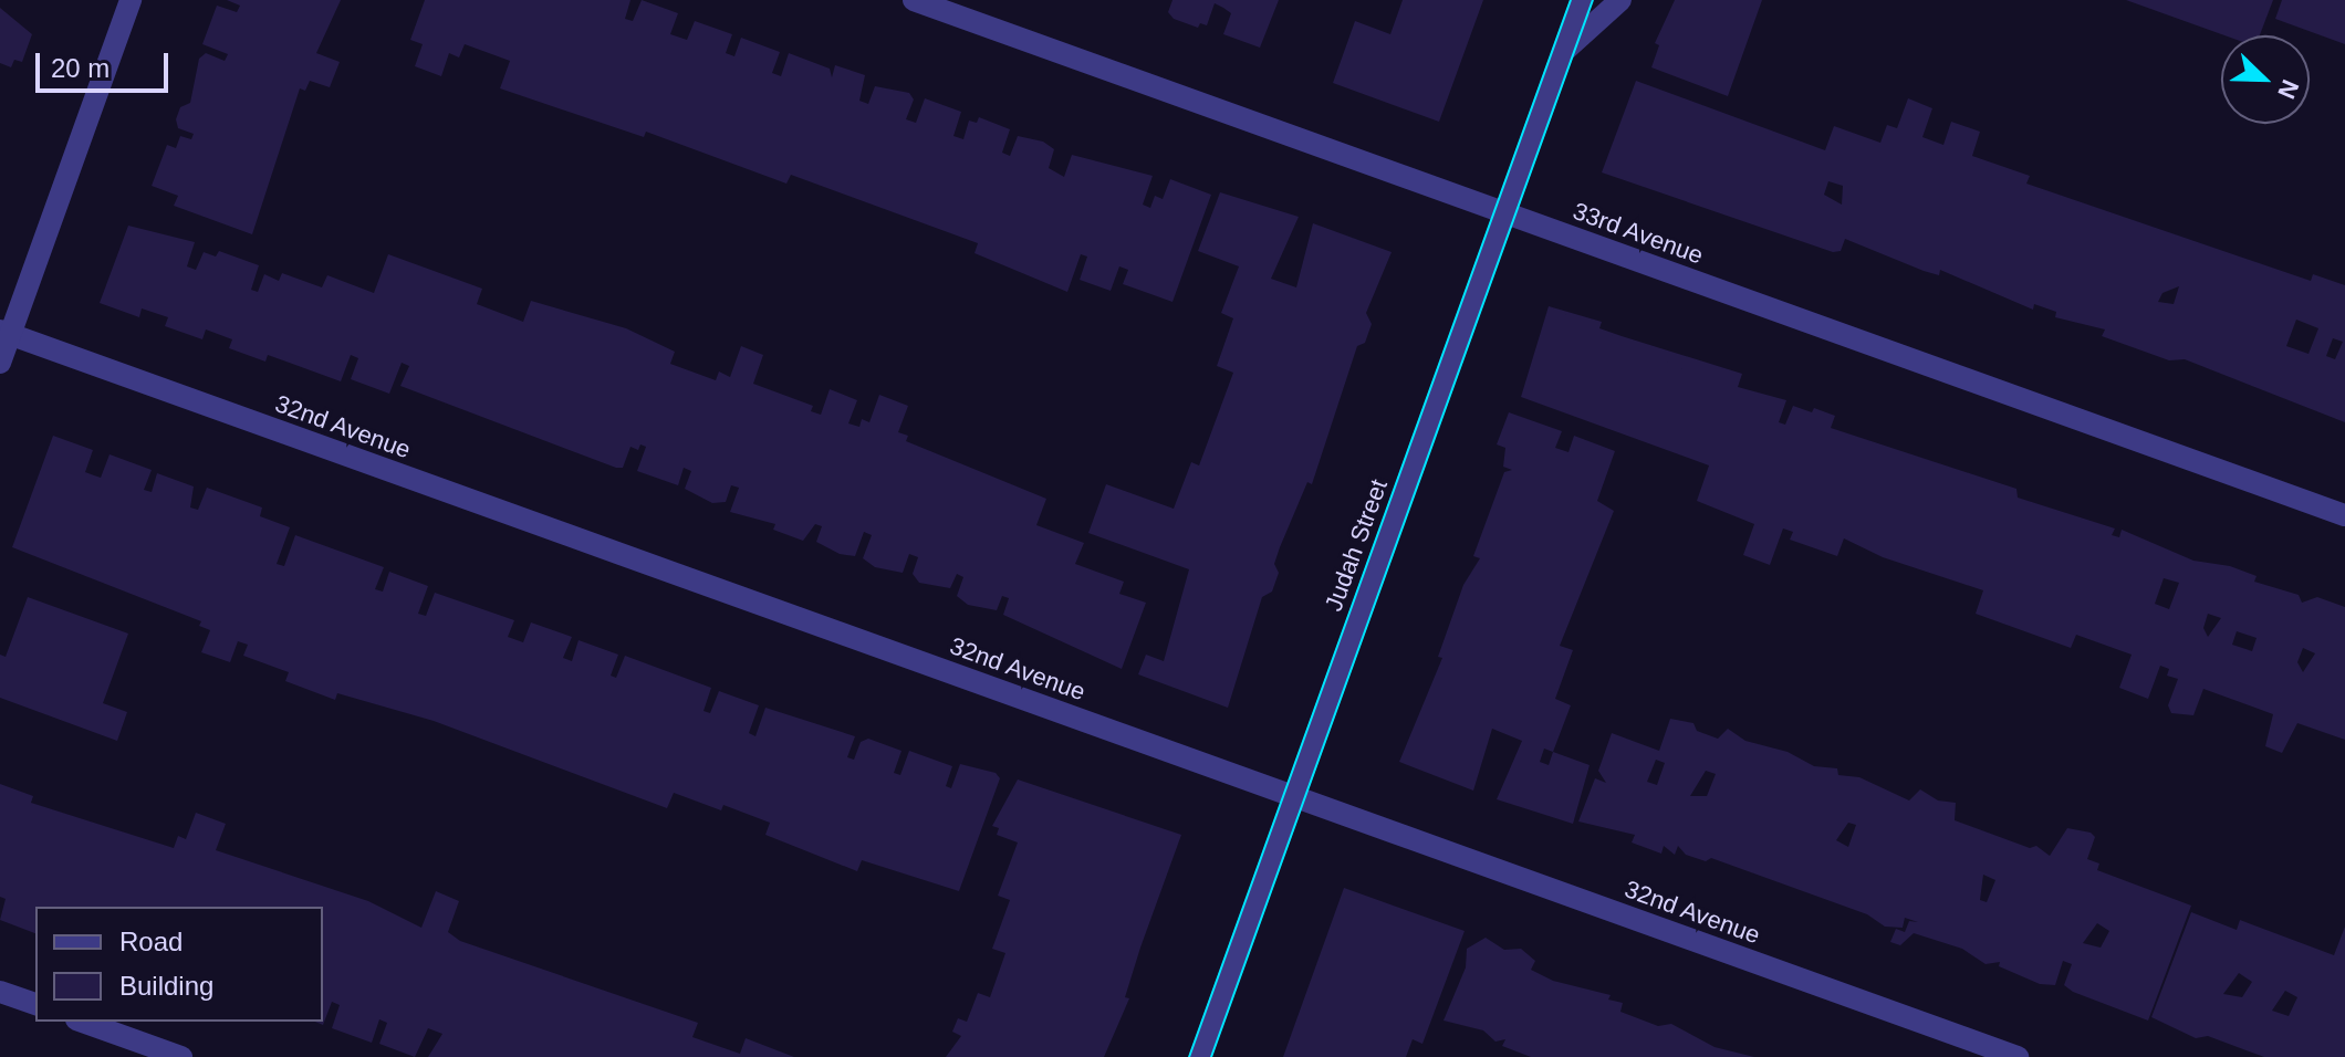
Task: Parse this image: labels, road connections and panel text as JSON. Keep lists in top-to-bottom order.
{
  "streets": {
    "street": ["33rd Avenue", "32nd Avenue", "Judah Street"]
  },
  "crossings": [
    ["33rd Avenue", "Judah Street"],
    ["32nd Avenue", "Judah Street"]
  ],
  "legend": ["Road", "Building"],
  "scale_bar": "20 m",
  "north": "bottom right"
}
